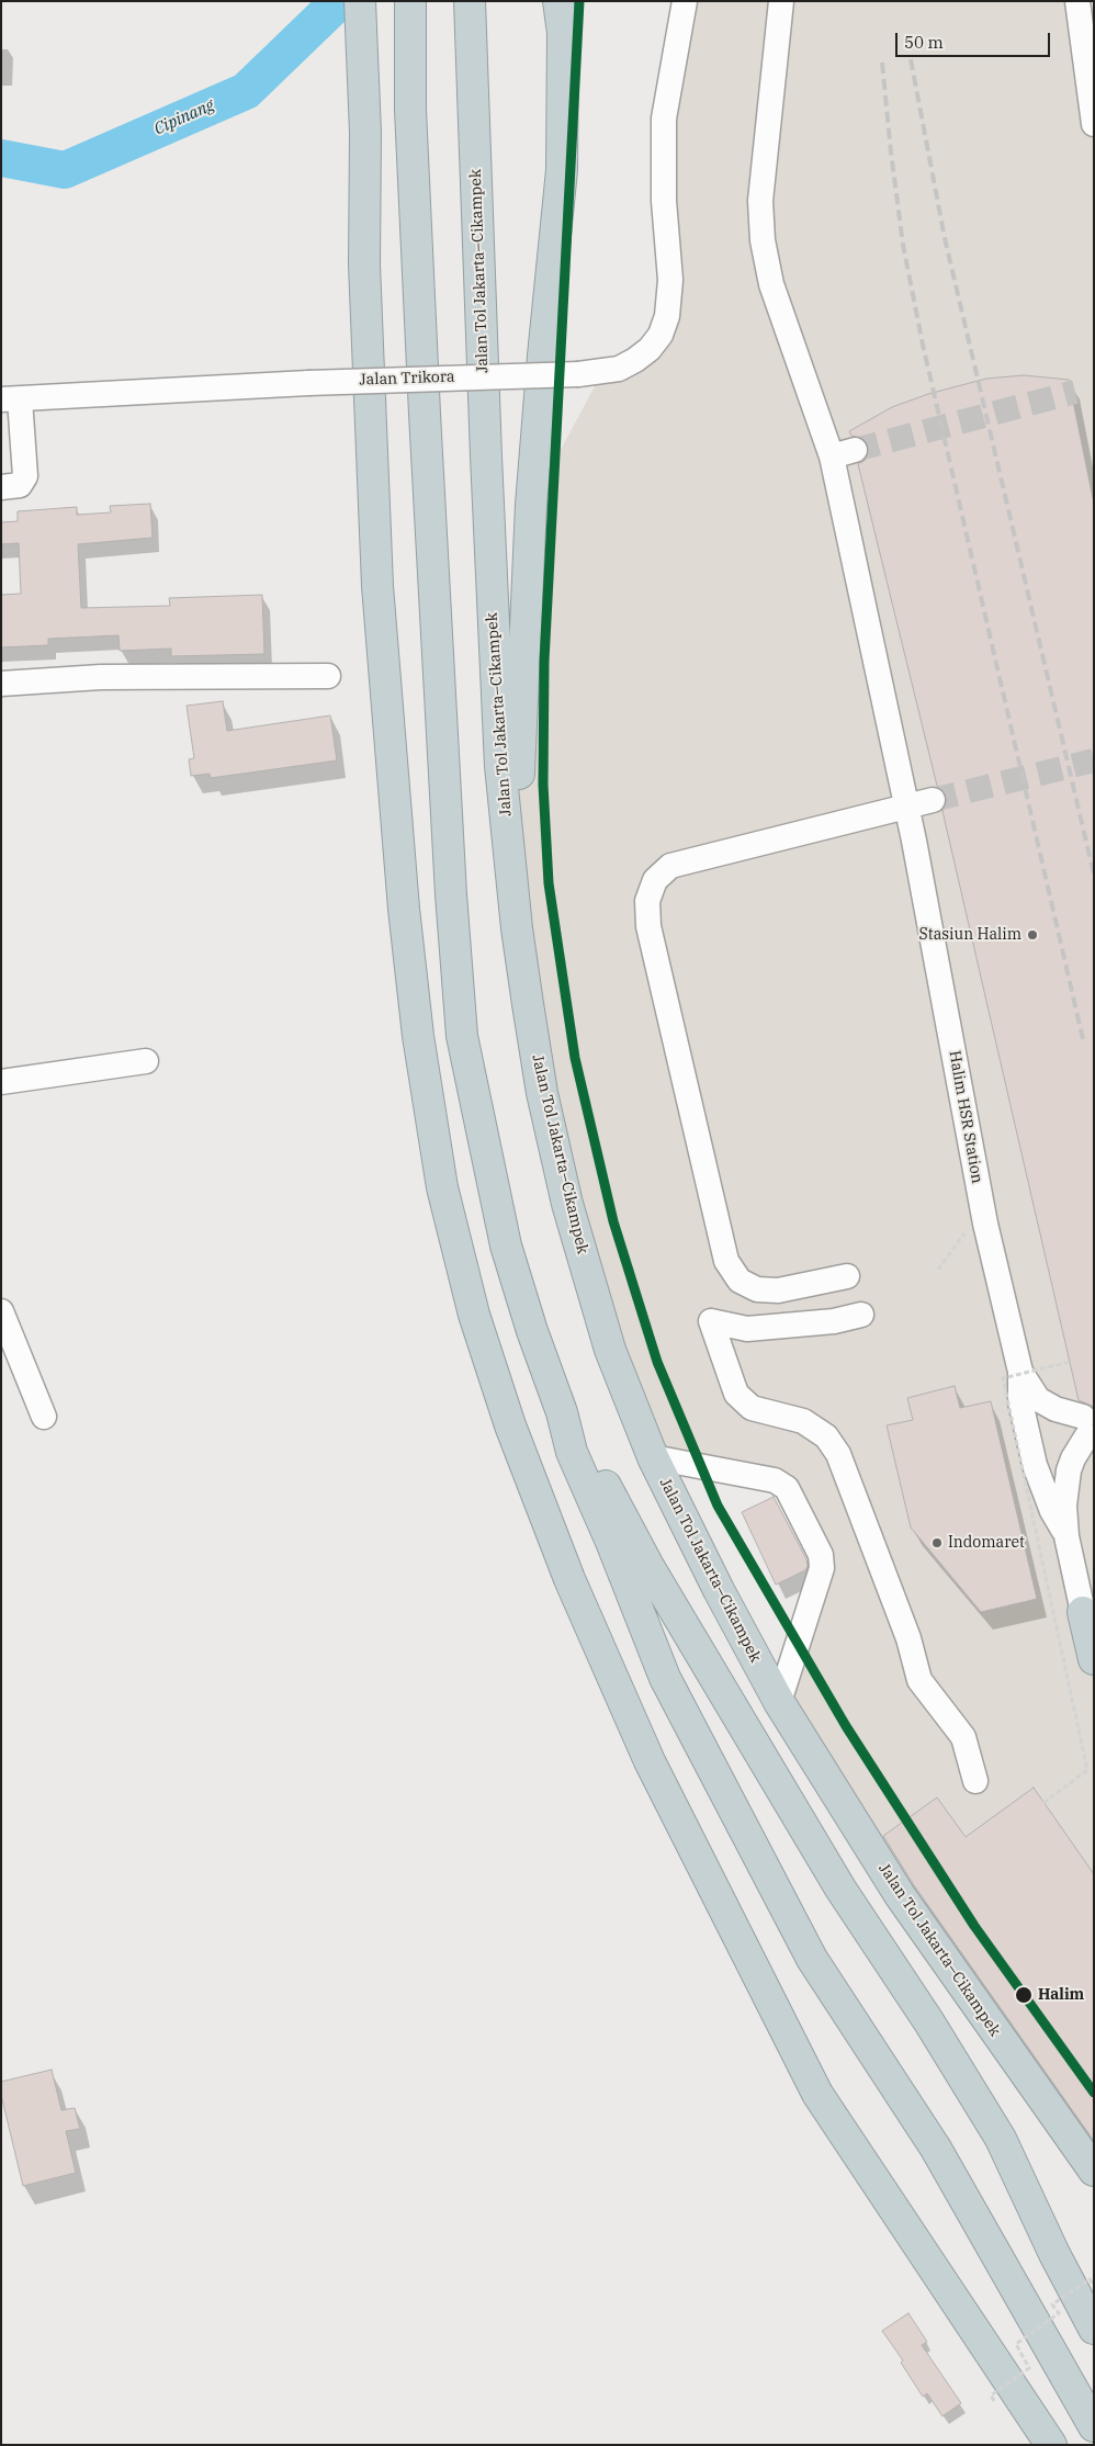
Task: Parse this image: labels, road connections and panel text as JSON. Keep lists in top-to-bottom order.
{
  "streets": {
    "highway": ["Jalan Tol Jakarta–Cikampek"],
    "street": ["Jalan Trikora", "Halim HSR Station"]
  },
  "water": ["Cipinang"],
  "places": ["Stasiun Halim", "Indomaret", "Halim"],
  "scale_bar": "50 m"
}
